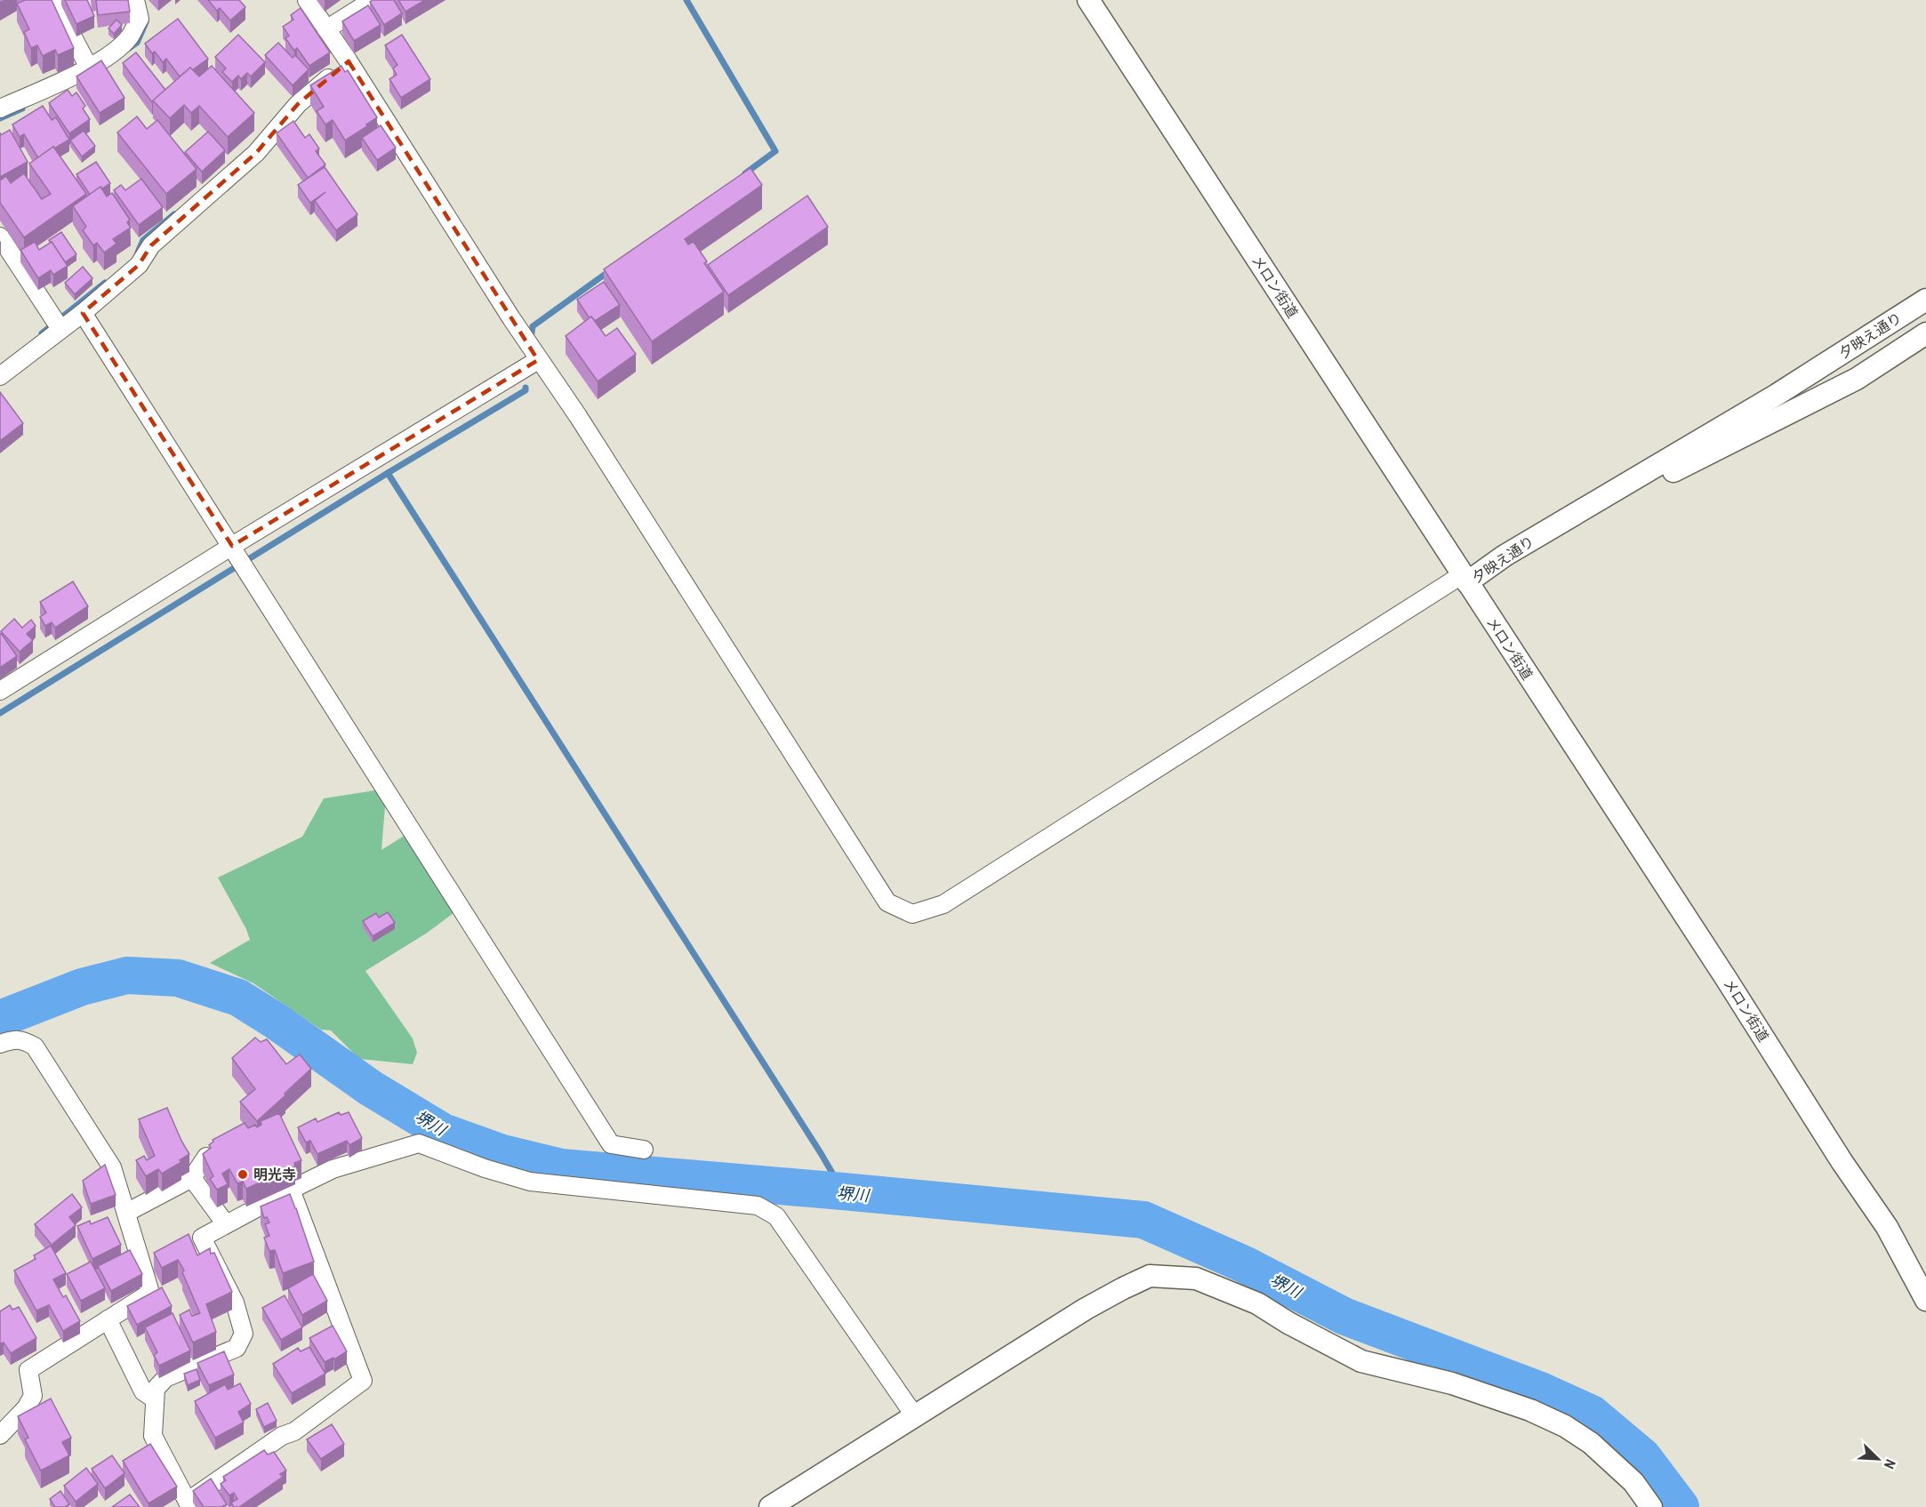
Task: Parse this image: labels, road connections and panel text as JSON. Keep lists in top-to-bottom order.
{
  "streets": {
    "street": ["メロン街道", "夕映え通り"]
  },
  "crossings": [
    ["メロン街道", "夕映え通り"]
  ],
  "water": ["堺川"],
  "places": ["明光寺"],
  "north": "bottom right"
}
